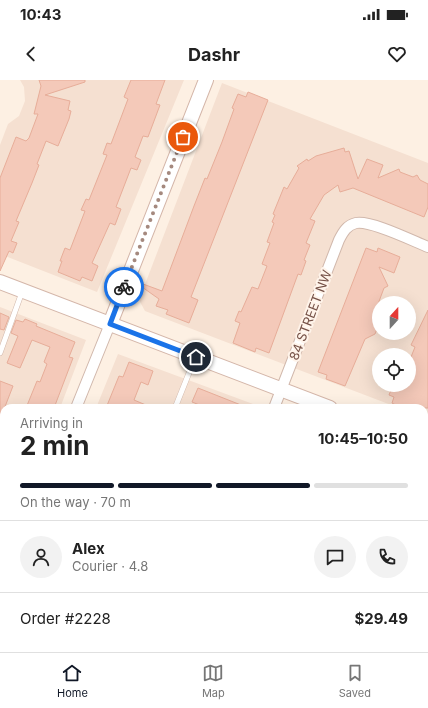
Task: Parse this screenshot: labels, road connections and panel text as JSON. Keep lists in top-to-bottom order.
{
  "streets": {
    "street": ["84 STREET NW"]
  },
  "north": "top",
  "page": {
    "status": "10:43",
    "header": "Dashr",
    "heading": ["2 min", "Arriving in", "10:45–10:50"],
    "panel": [
      "Alex",
      "Courier · 4.8",
      "Order #2228",
      "$29.49"
    ],
    "bar": "On the way · 70 m",
    "tabs": ["Home", "Map", "Saved"]
  }
}
